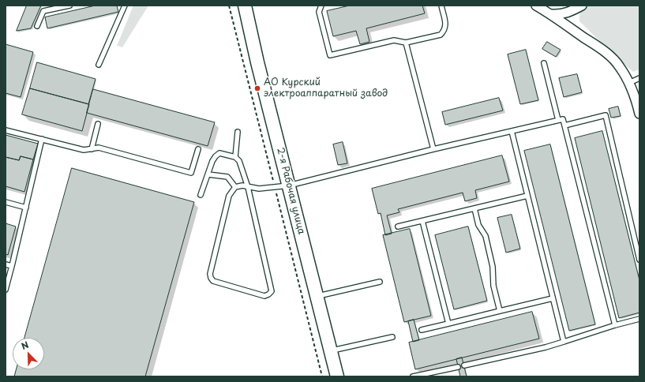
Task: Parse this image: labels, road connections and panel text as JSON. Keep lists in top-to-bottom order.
{
  "streets": {
    "main road": ["2-я Рабочая улица"]
  },
  "places": ["АО Курский электроаппаратный завод"],
  "north": "top left"
}
